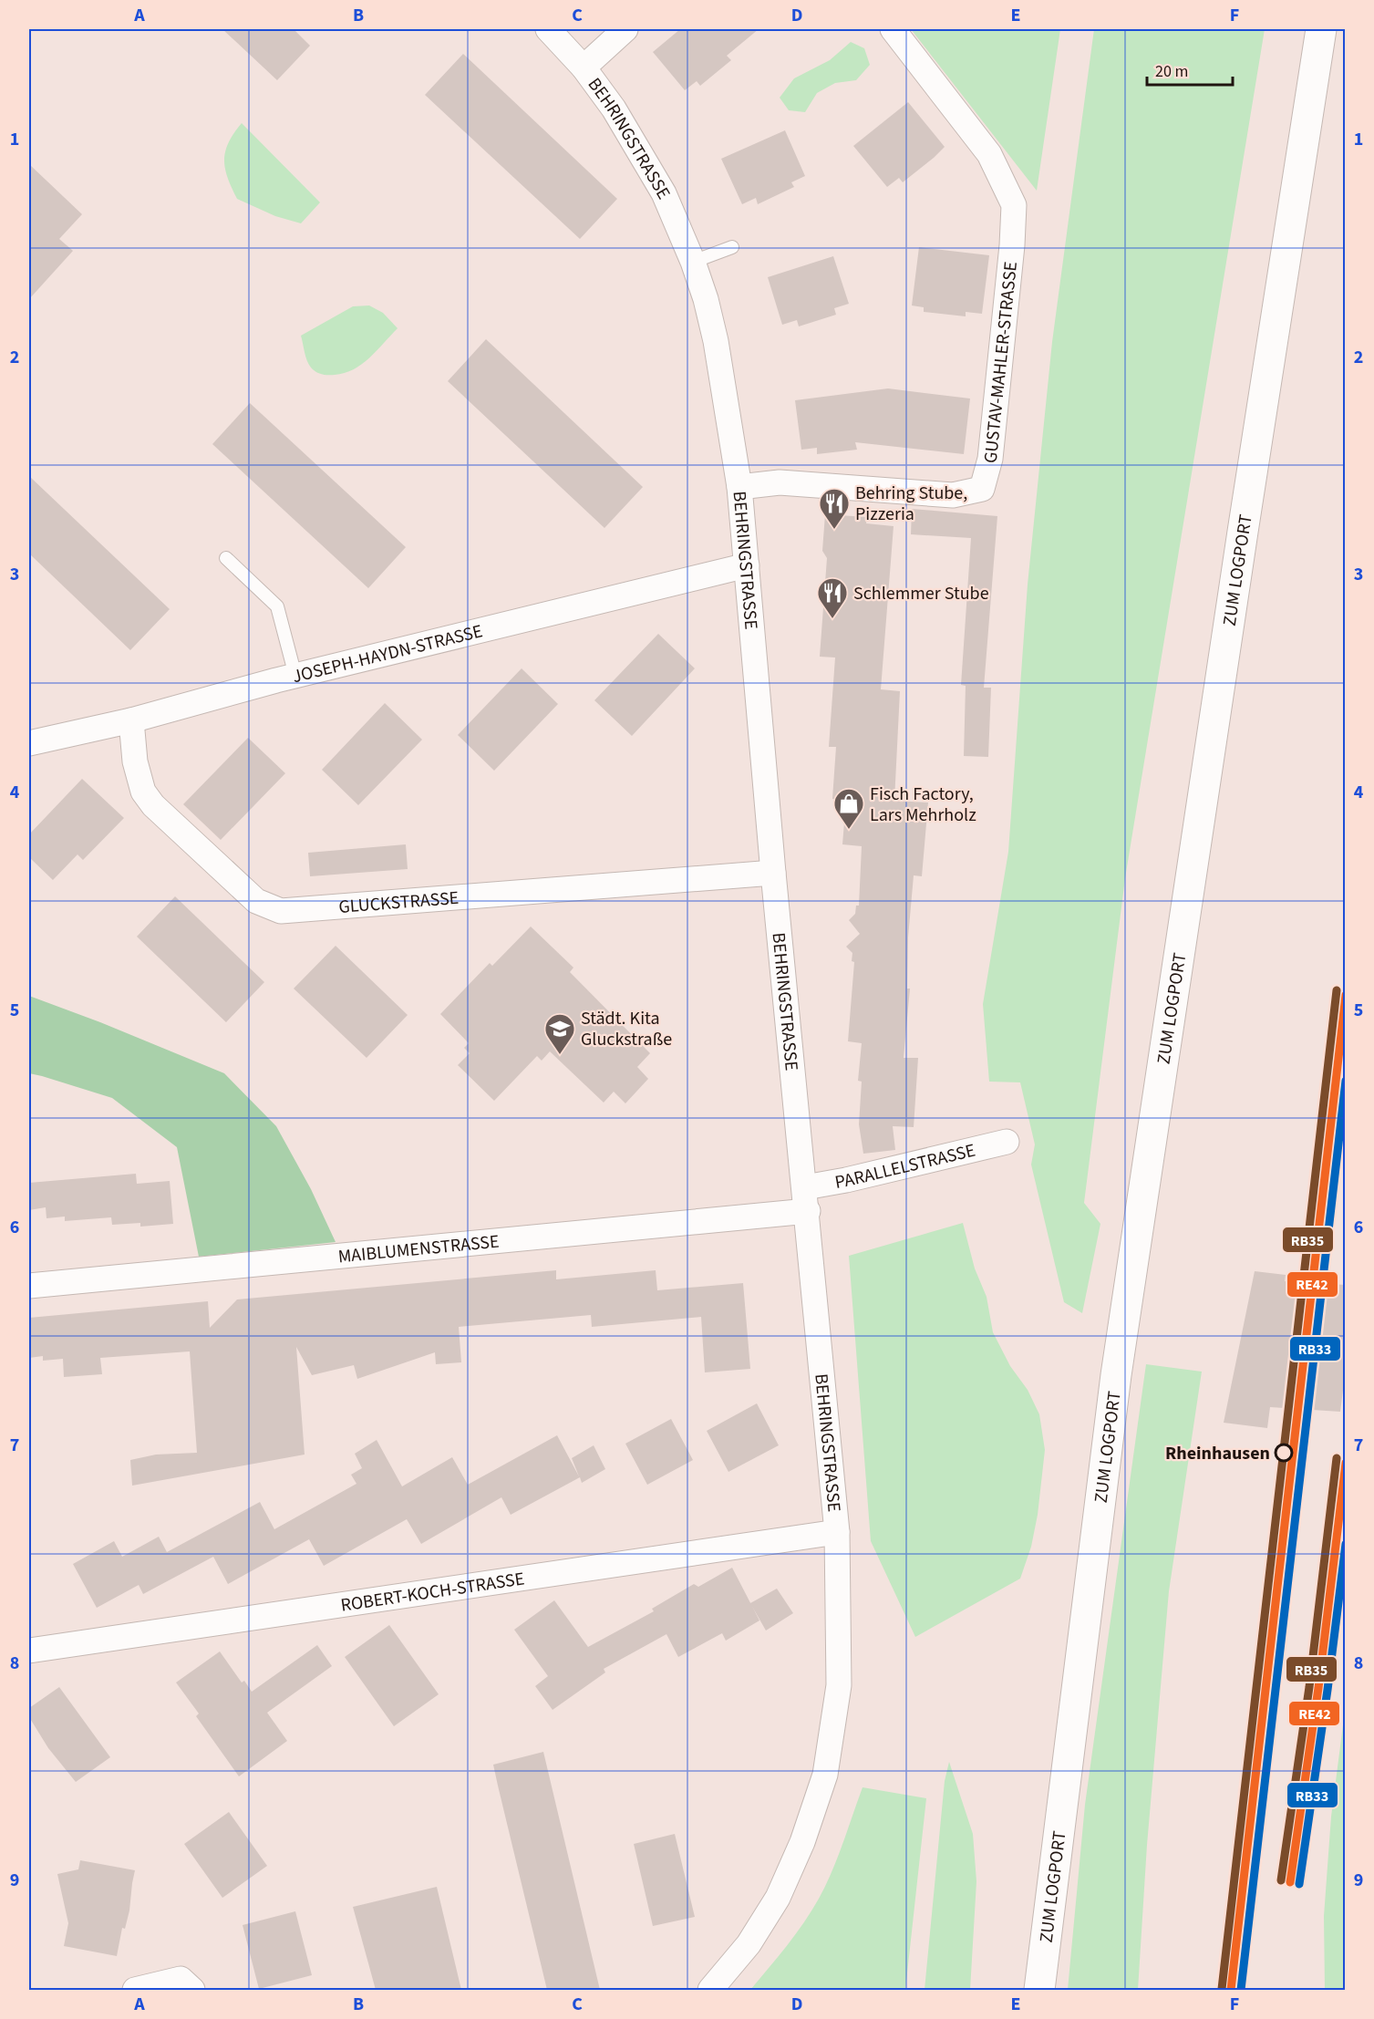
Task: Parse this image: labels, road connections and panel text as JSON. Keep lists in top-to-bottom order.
{
  "streets": {
    "main road": ["ZUM LOGPORT"],
    "street": [
      "BEHRINGSTRASSE",
      "GUSTAV-MAHLER-STRASSE",
      "JOSEPH-HAYDN-STRASSE",
      "GLUCKSTRASSE",
      "PARALLELSTRASSE",
      "MAIBLUMENSTRASSE",
      "ROBERT-KOCH-STRASSE"
    ]
  },
  "crossings": [
    ["BEHRINGSTRASSE", "GUSTAV-MAHLER-STRASSE"],
    ["BEHRINGSTRASSE", "JOSEPH-HAYDN-STRASSE"],
    ["BEHRINGSTRASSE", "GLUCKSTRASSE"],
    ["BEHRINGSTRASSE", "PARALLELSTRASSE"],
    ["BEHRINGSTRASSE", "MAIBLUMENSTRASSE"],
    ["BEHRINGSTRASSE", "ROBERT-KOCH-STRASSE"],
    ["JOSEPH-HAYDN-STRASSE", "GLUCKSTRASSE"],
    ["PARALLELSTRASSE", "MAIBLUMENSTRASSE"]
  ],
  "places": {
    "restaurant": ["Behring Stube, Pizzeria", "Schlemmer Stube"],
    "shop": ["Fisch Factory, Lars Mehrholz"],
    "school or university": ["Städt. Kita Gluckstraße"],
    "other": ["Rheinhausen"]
  },
  "lines": ["transit line RB35", "transit line RE42", "transit line RB33"],
  "scale_bar": "20 m",
  "grid": {
    "columns": [
      "A",
      "B",
      "C",
      "D",
      "E",
      "F"
    ],
    "rows": [
      "1",
      "2",
      "3",
      "4",
      "5",
      "6",
      "7",
      "8",
      "9"
    ]
  }
}
